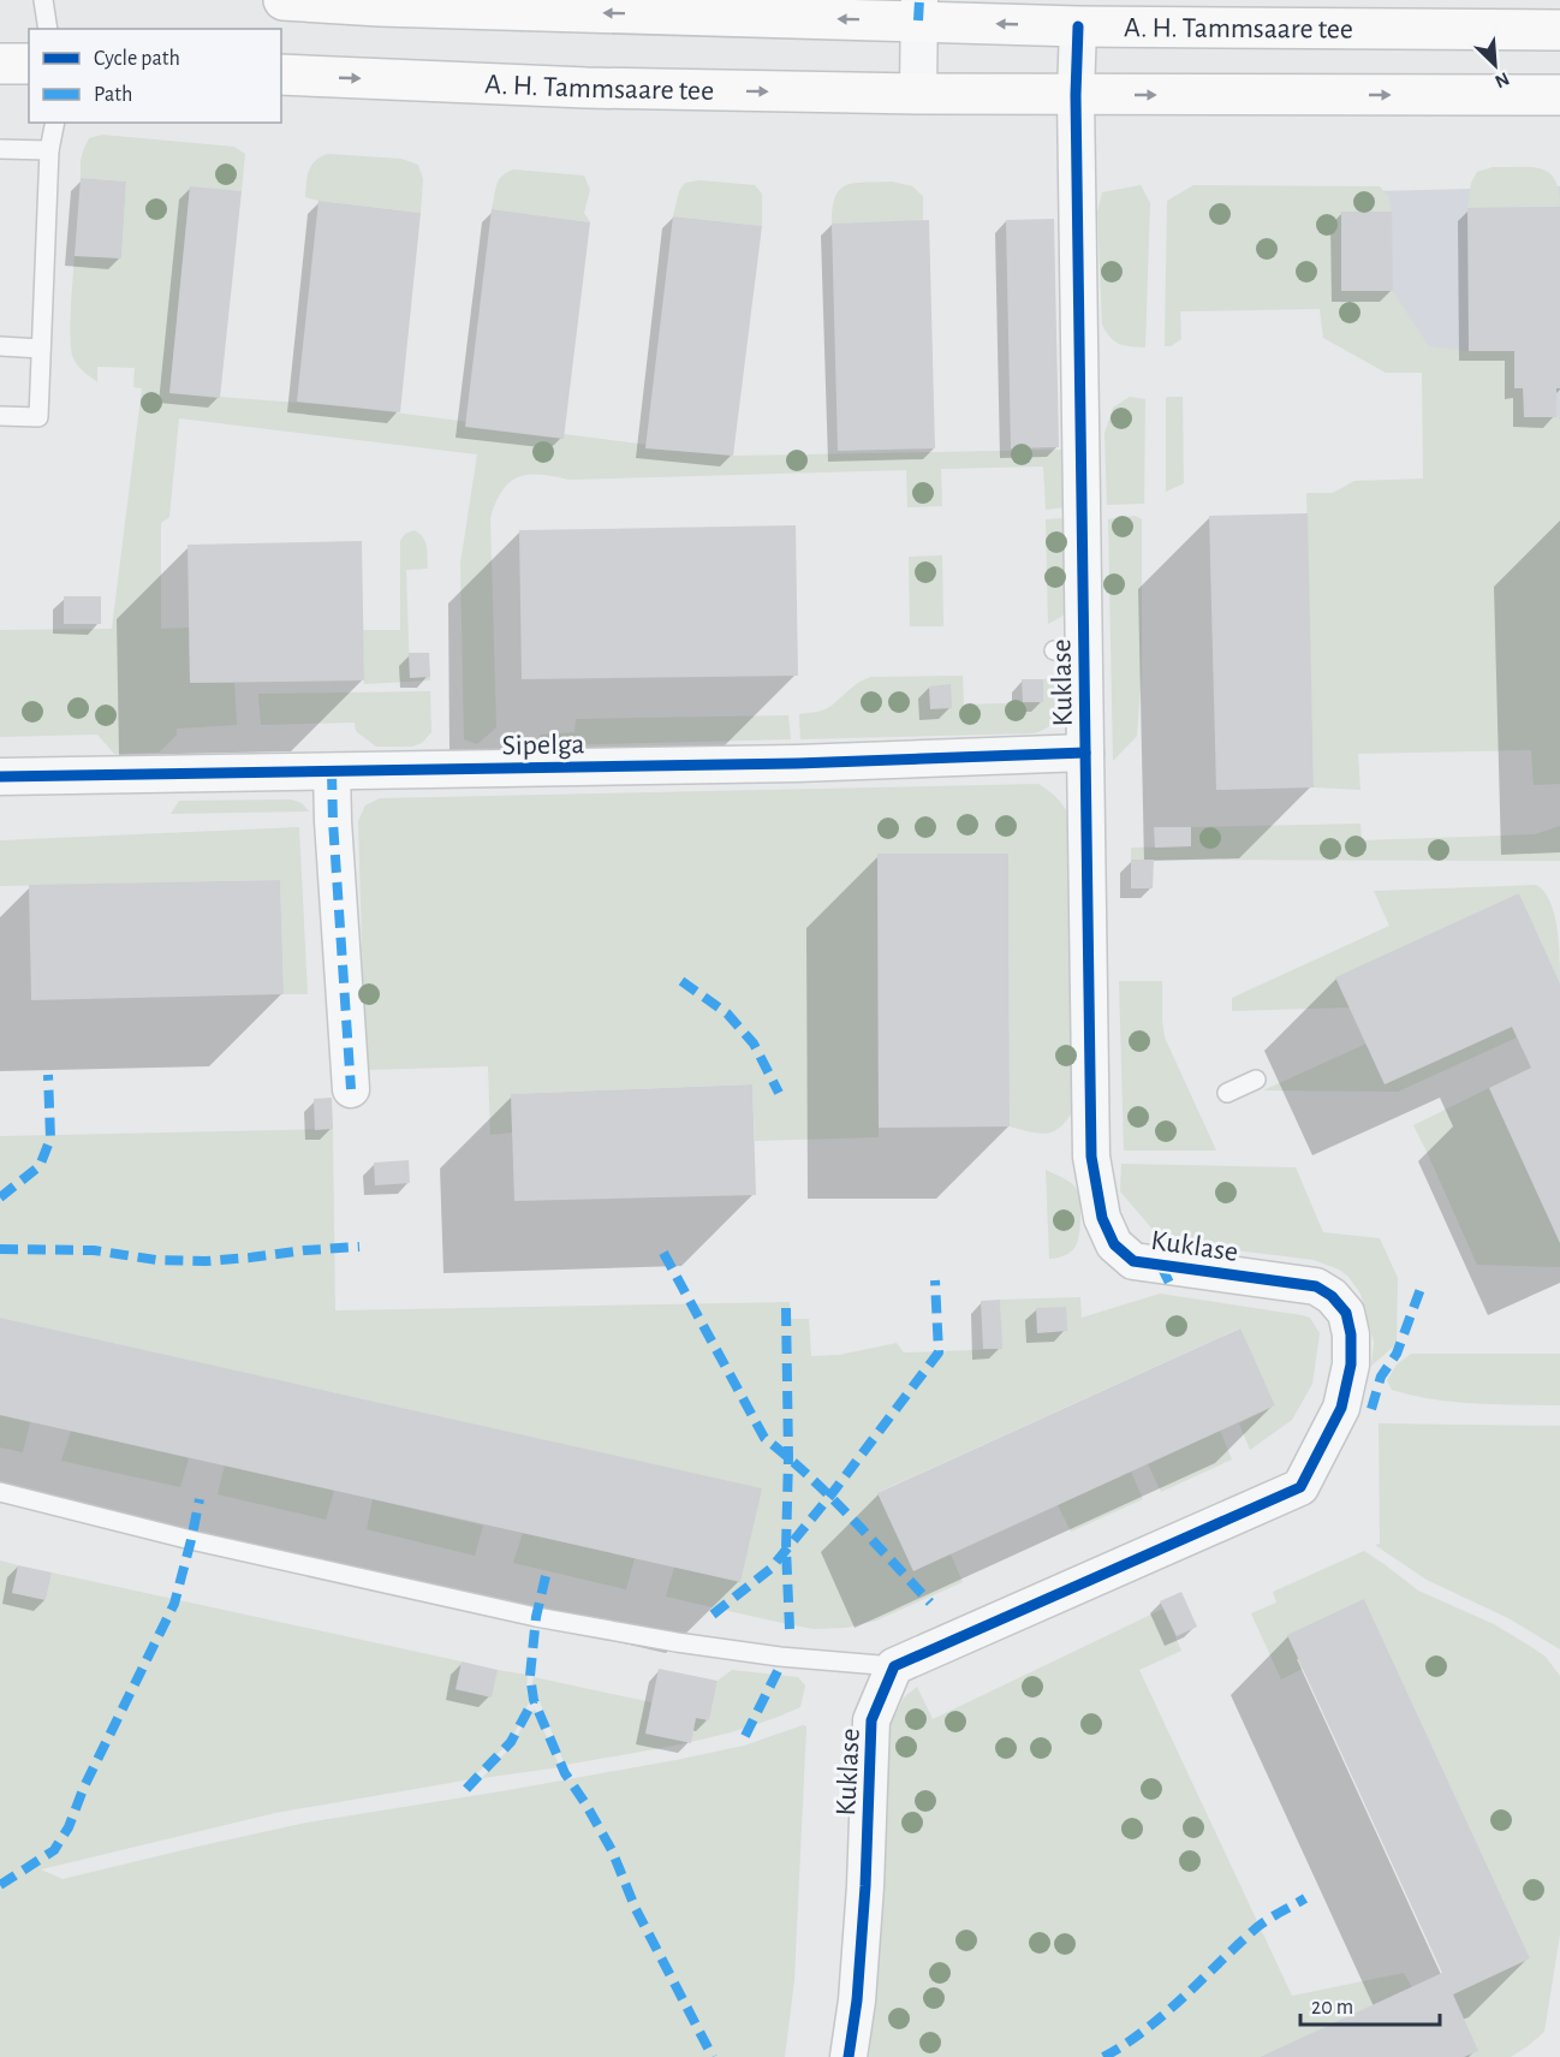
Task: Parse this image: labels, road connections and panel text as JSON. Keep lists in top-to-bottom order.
{
  "streets": {
    "main road": ["A. H. Tammsaare tee"],
    "street": ["Kuklase", "Sipelga"]
  },
  "crossings": [
    ["A. H. Tammsaare tee", "Kuklase"],
    ["Kuklase", "Sipelga"]
  ],
  "legend": ["Cycle path", "Path"],
  "scale_bar": "20 m",
  "north": "bottom right"
}
